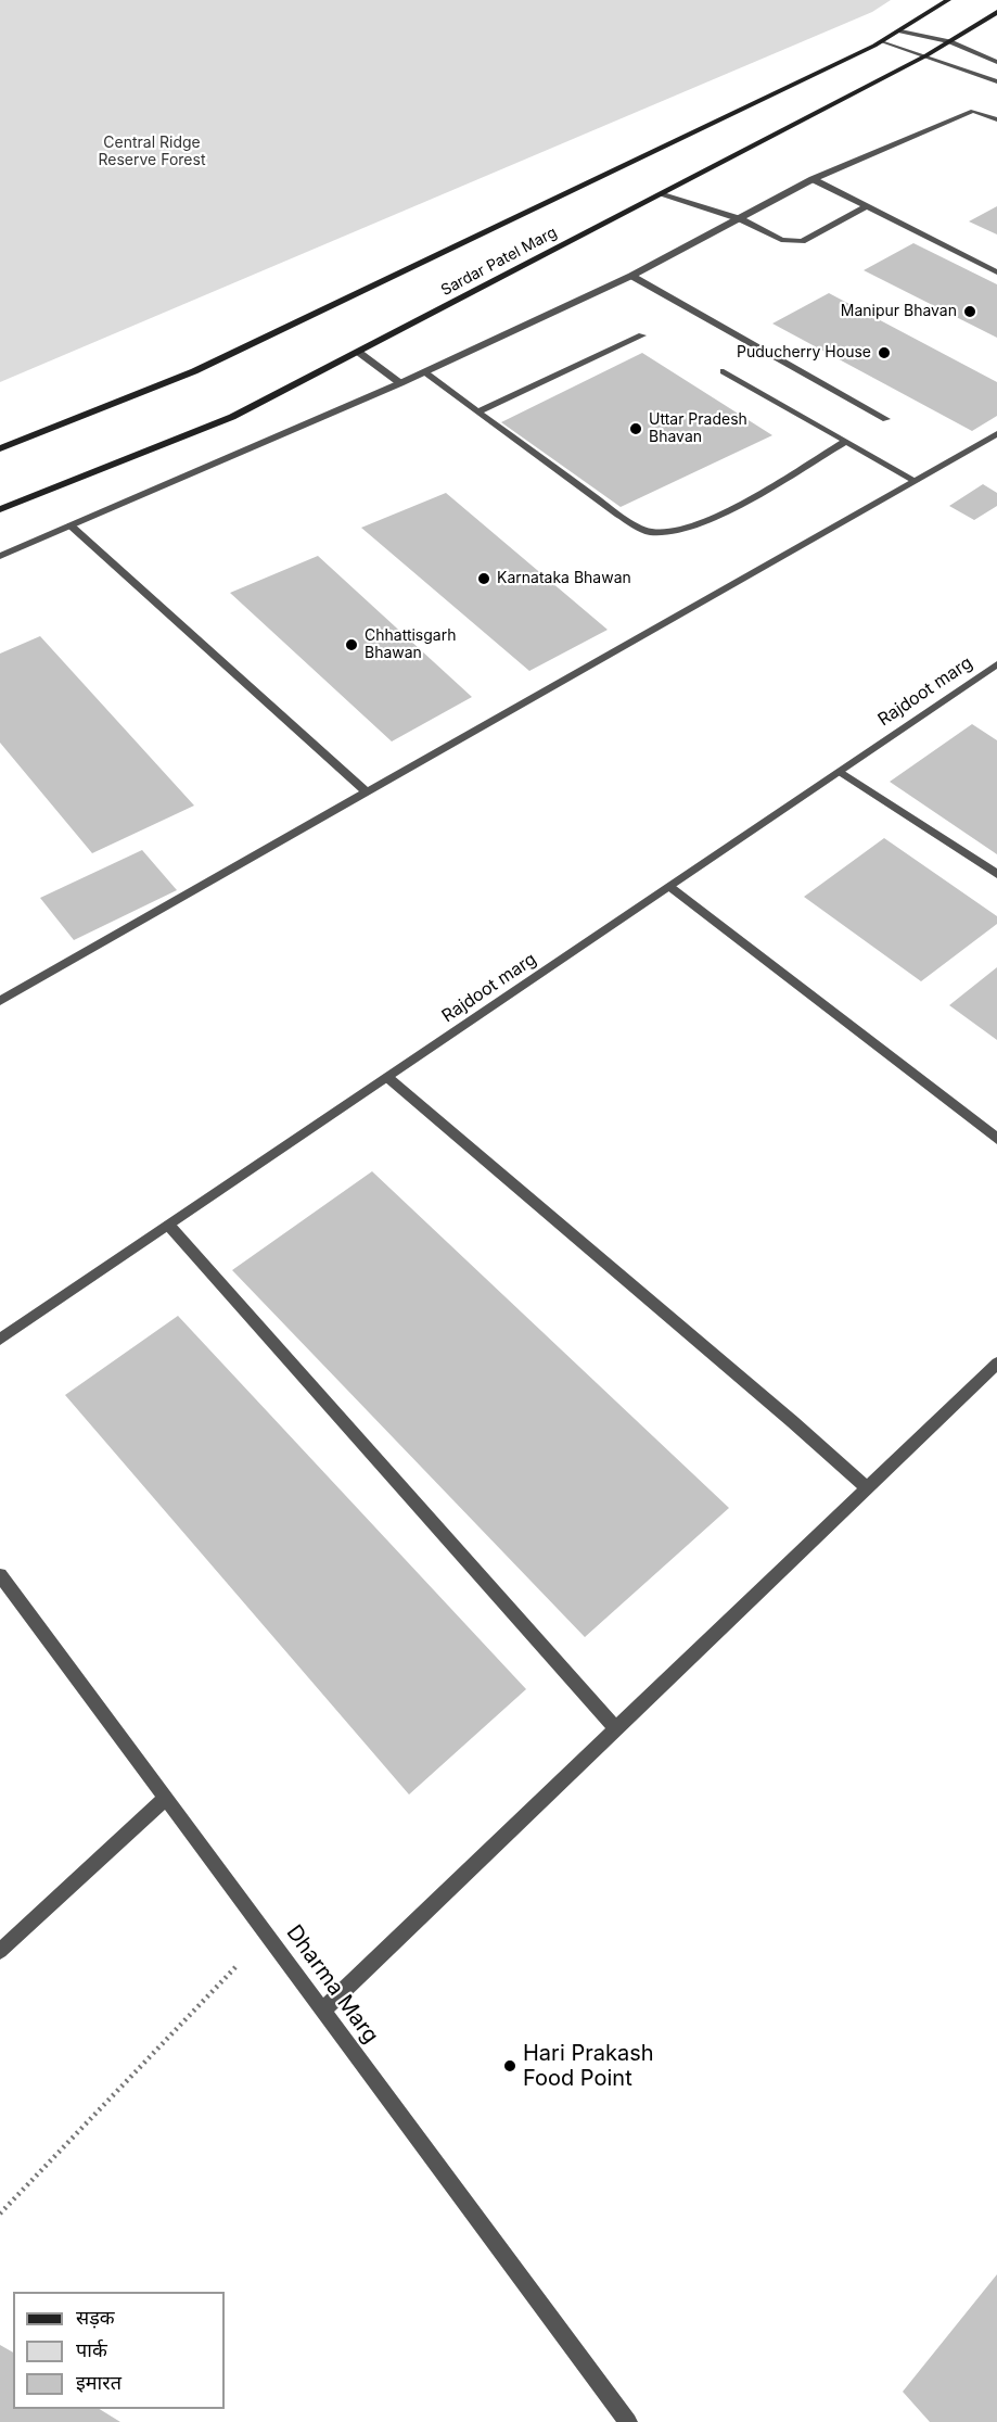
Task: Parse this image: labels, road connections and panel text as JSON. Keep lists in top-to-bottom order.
{
  "streets": {
    "main road": ["Sardar Patel Marg"],
    "street": ["Rajdoot marg", "Dharma Marg"]
  },
  "parks": ["Central Ridge Reserve Forest"],
  "places": [
    "Manipur Bhavan",
    "Puducherry House",
    "Uttar Pradesh Bhavan",
    "Karnataka Bhawan",
    "Chhattisgarh Bhawan",
    "Hari Prakash Food Point"
  ],
  "legend": ["सड़क", "पार्क", "इमारत"]
}
